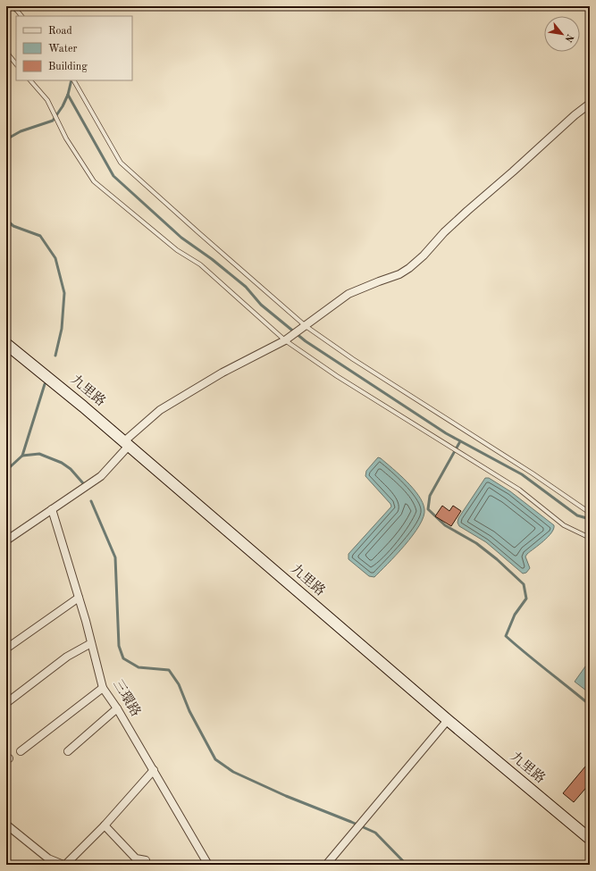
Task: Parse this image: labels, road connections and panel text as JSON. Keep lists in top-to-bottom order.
{
  "streets": {
    "street": ["九里路", "三環路"]
  },
  "legend": ["Road", "Water", "Building"],
  "north": "bottom right"
}
